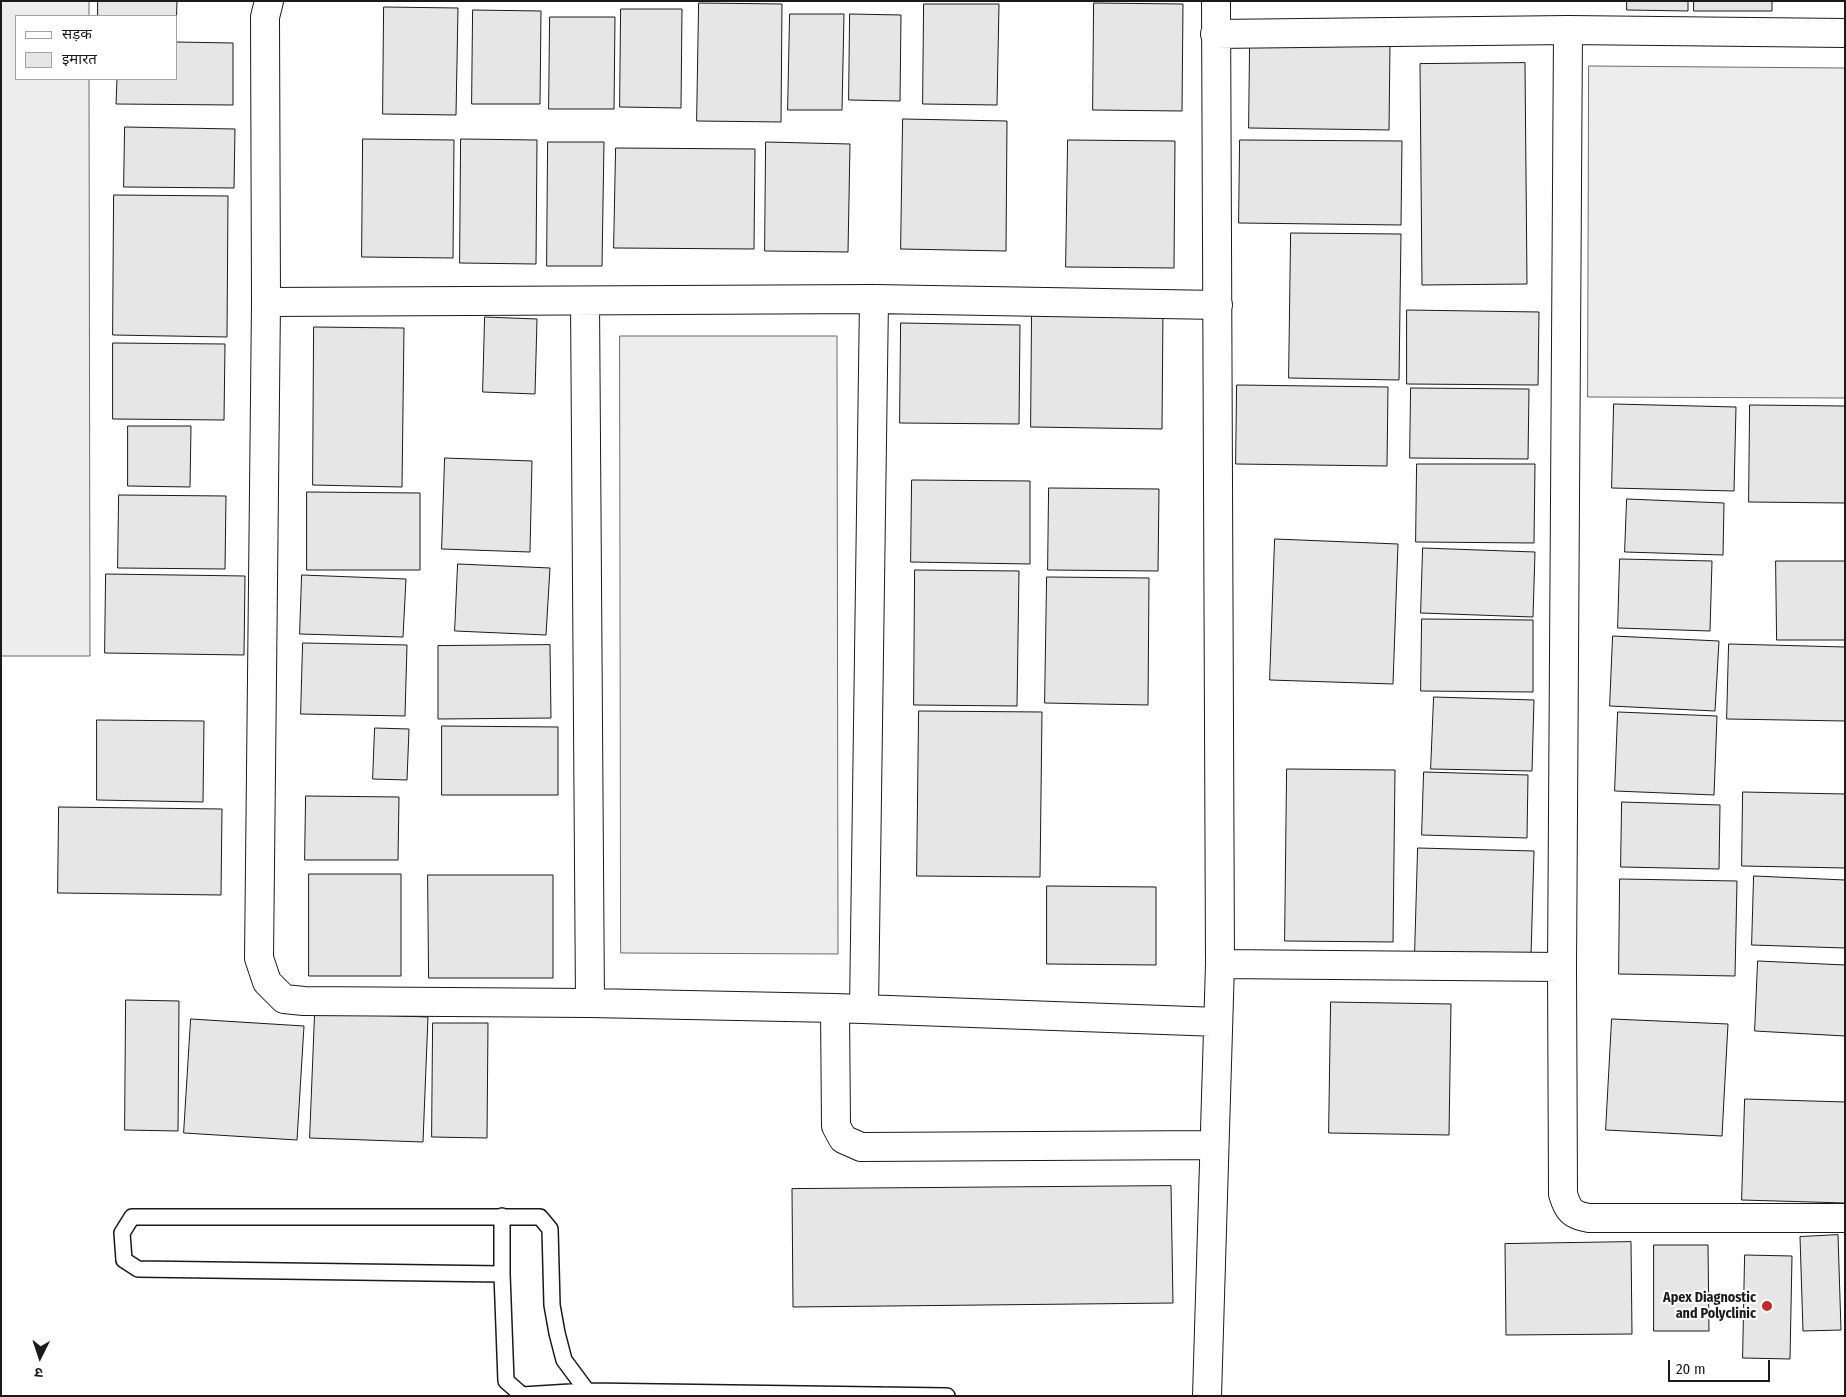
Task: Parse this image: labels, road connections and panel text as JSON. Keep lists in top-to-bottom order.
{
  "places": ["Apex Diagnostic and Polyclinic"],
  "legend": ["सड़क", "इमारत"],
  "scale_bar": "20 m",
  "north": "bottom"
}
